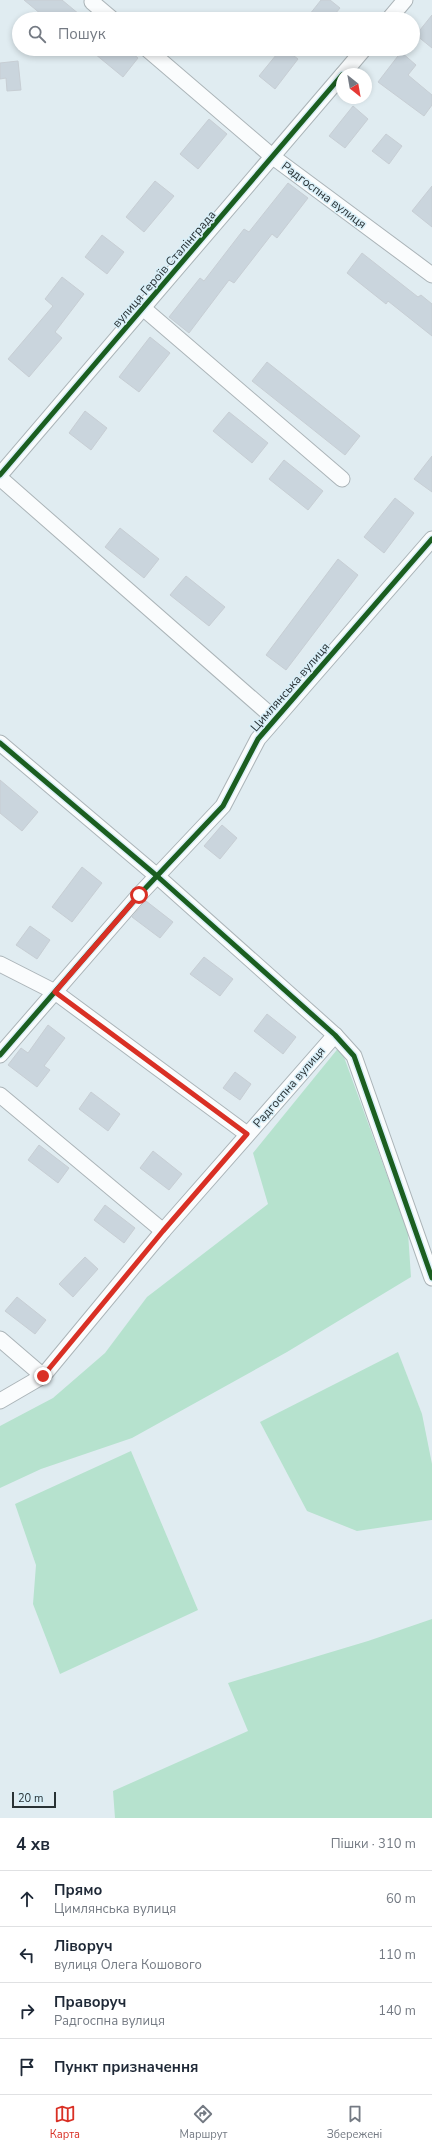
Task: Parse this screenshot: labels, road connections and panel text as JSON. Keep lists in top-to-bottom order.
{
  "streets": {
    "street": ["Радгоспна вулиця", "вулиця Героїв Сталінграда", "Цимлянська вулиця"]
  },
  "crossings": [
    ["Радгоспна вулиця", "вулиця Героїв Сталінграда"]
  ],
  "scale_bar": "20 m",
  "north": "bottom right",
  "page": {
    "search": "Пошук",
    "scale": "20 m",
    "heading": ["4 хв", "Пішки · 310 m"],
    "list": [
      ["Прямо", "Цимлянська вулиця", "60 m"],
      ["Ліворуч", "вулиця Олега Кошового", "110 m"],
      ["Праворуч", "Радгоспна вулиця", "140 m"],
      "Пункт призначення"
    ],
    "nav": ["Карта", "Маршрут", "Збережені"]
  }
}
